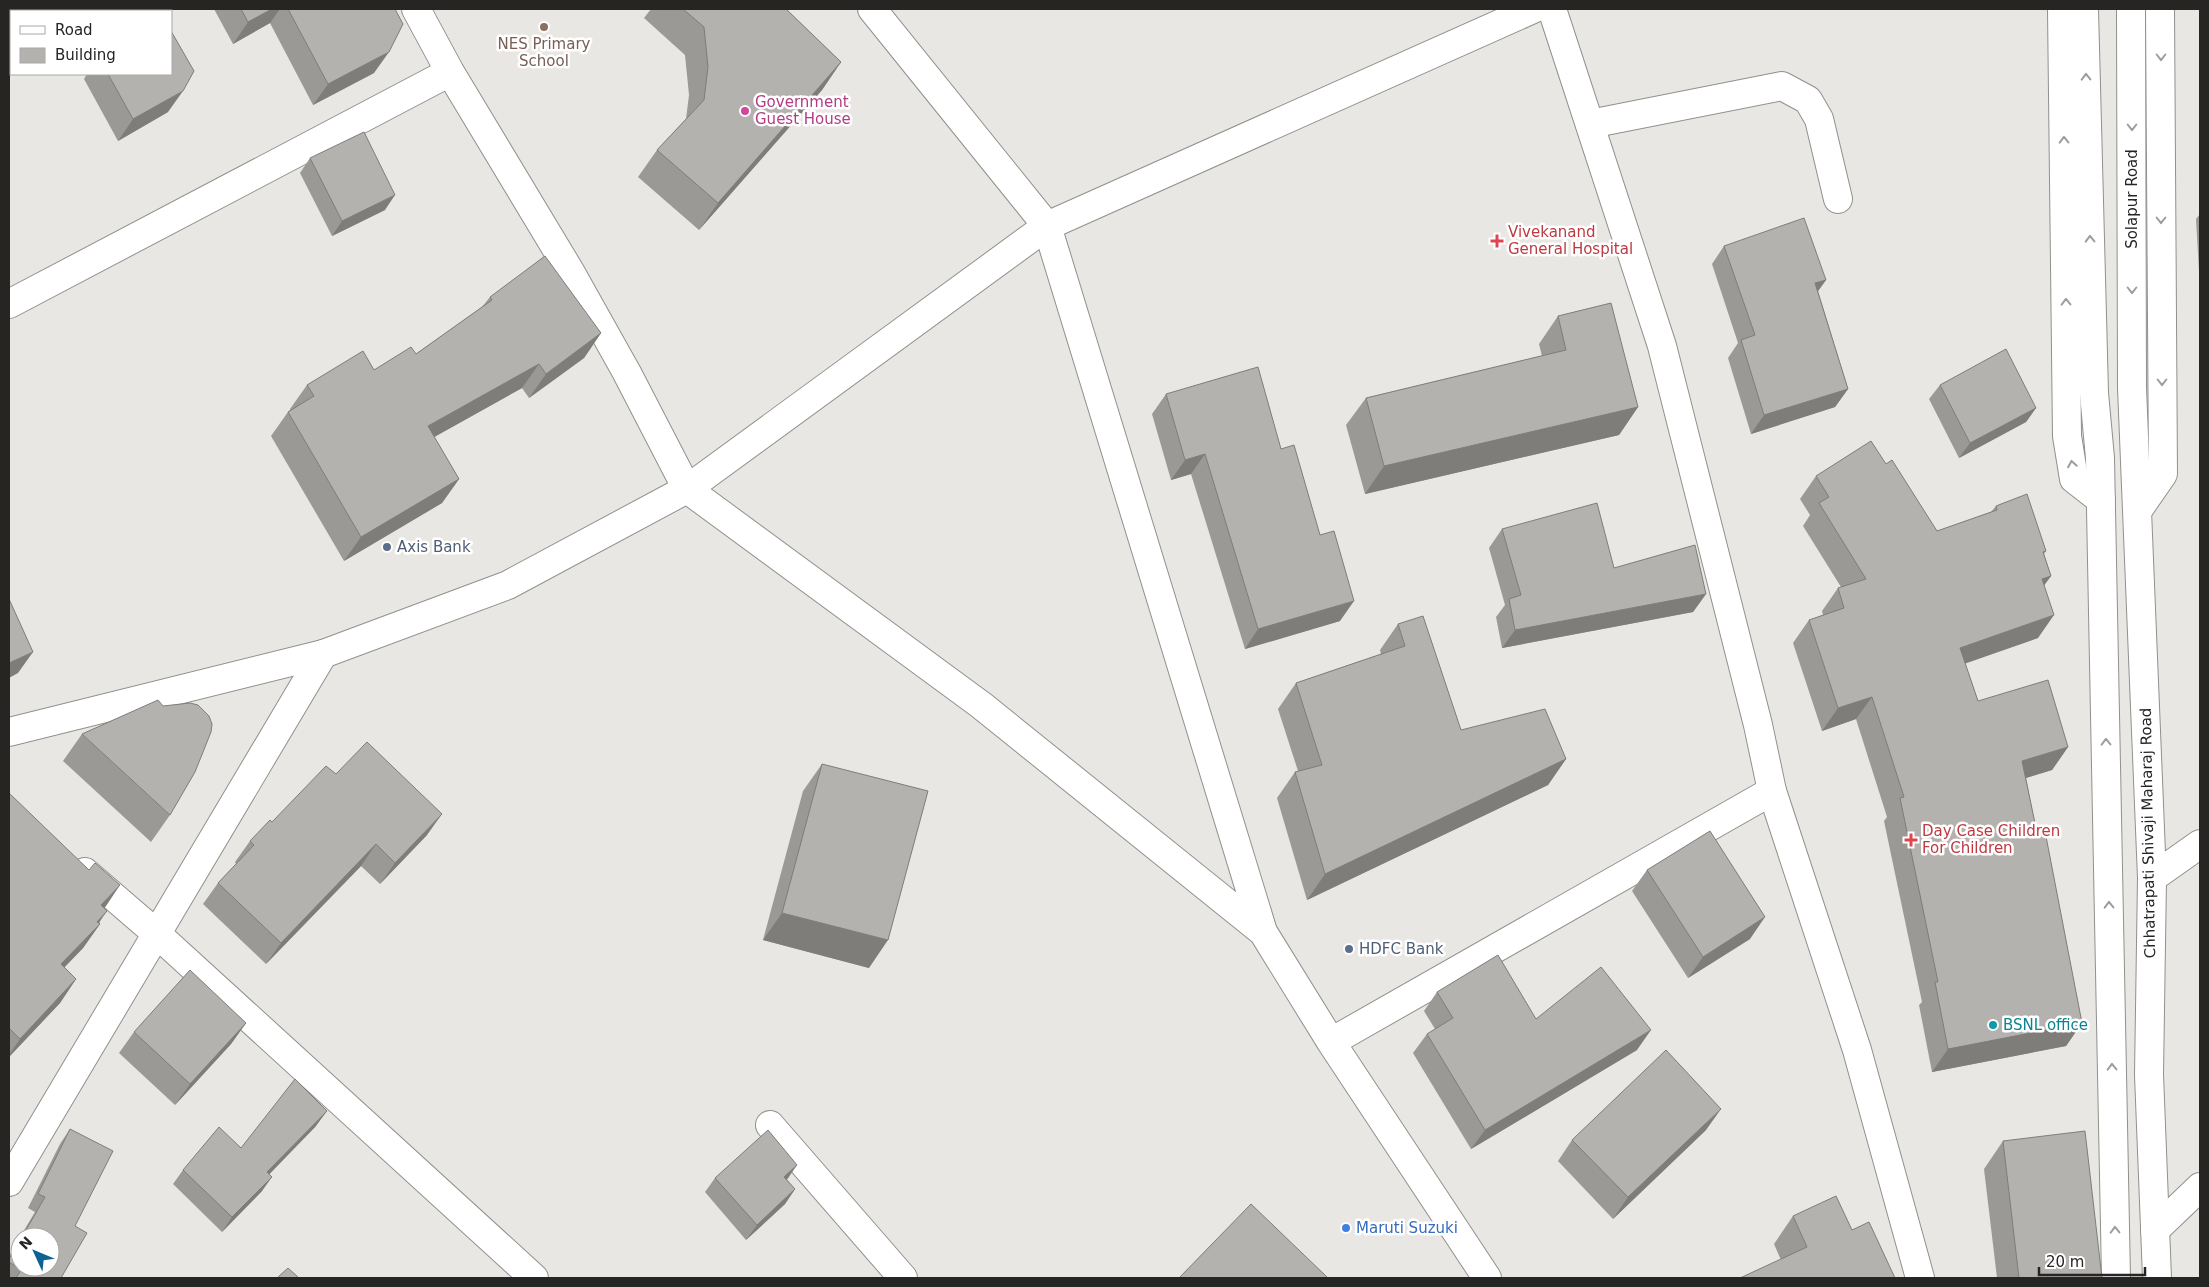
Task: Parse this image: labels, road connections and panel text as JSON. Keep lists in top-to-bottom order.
{
  "streets": {
    "street": ["Solapur Road", "Chhatrapati Shivaji Maharaj Road"]
  },
  "crossings": [
    ["Solapur Road", "Chhatrapati Shivaji Maharaj Road"]
  ],
  "places": {
    "other": [
      "NES Primary School",
      "Government Guest House",
      "Axis Bank",
      "HDFC Bank",
      "BSNL office",
      "Maruti Suzuki"
    ],
    "health": ["Vivekanand General Hospital", "Day Case Children For Children"]
  },
  "legend": ["Road", "Building"],
  "scale_bar": "20 m",
  "north": "top left"
}
